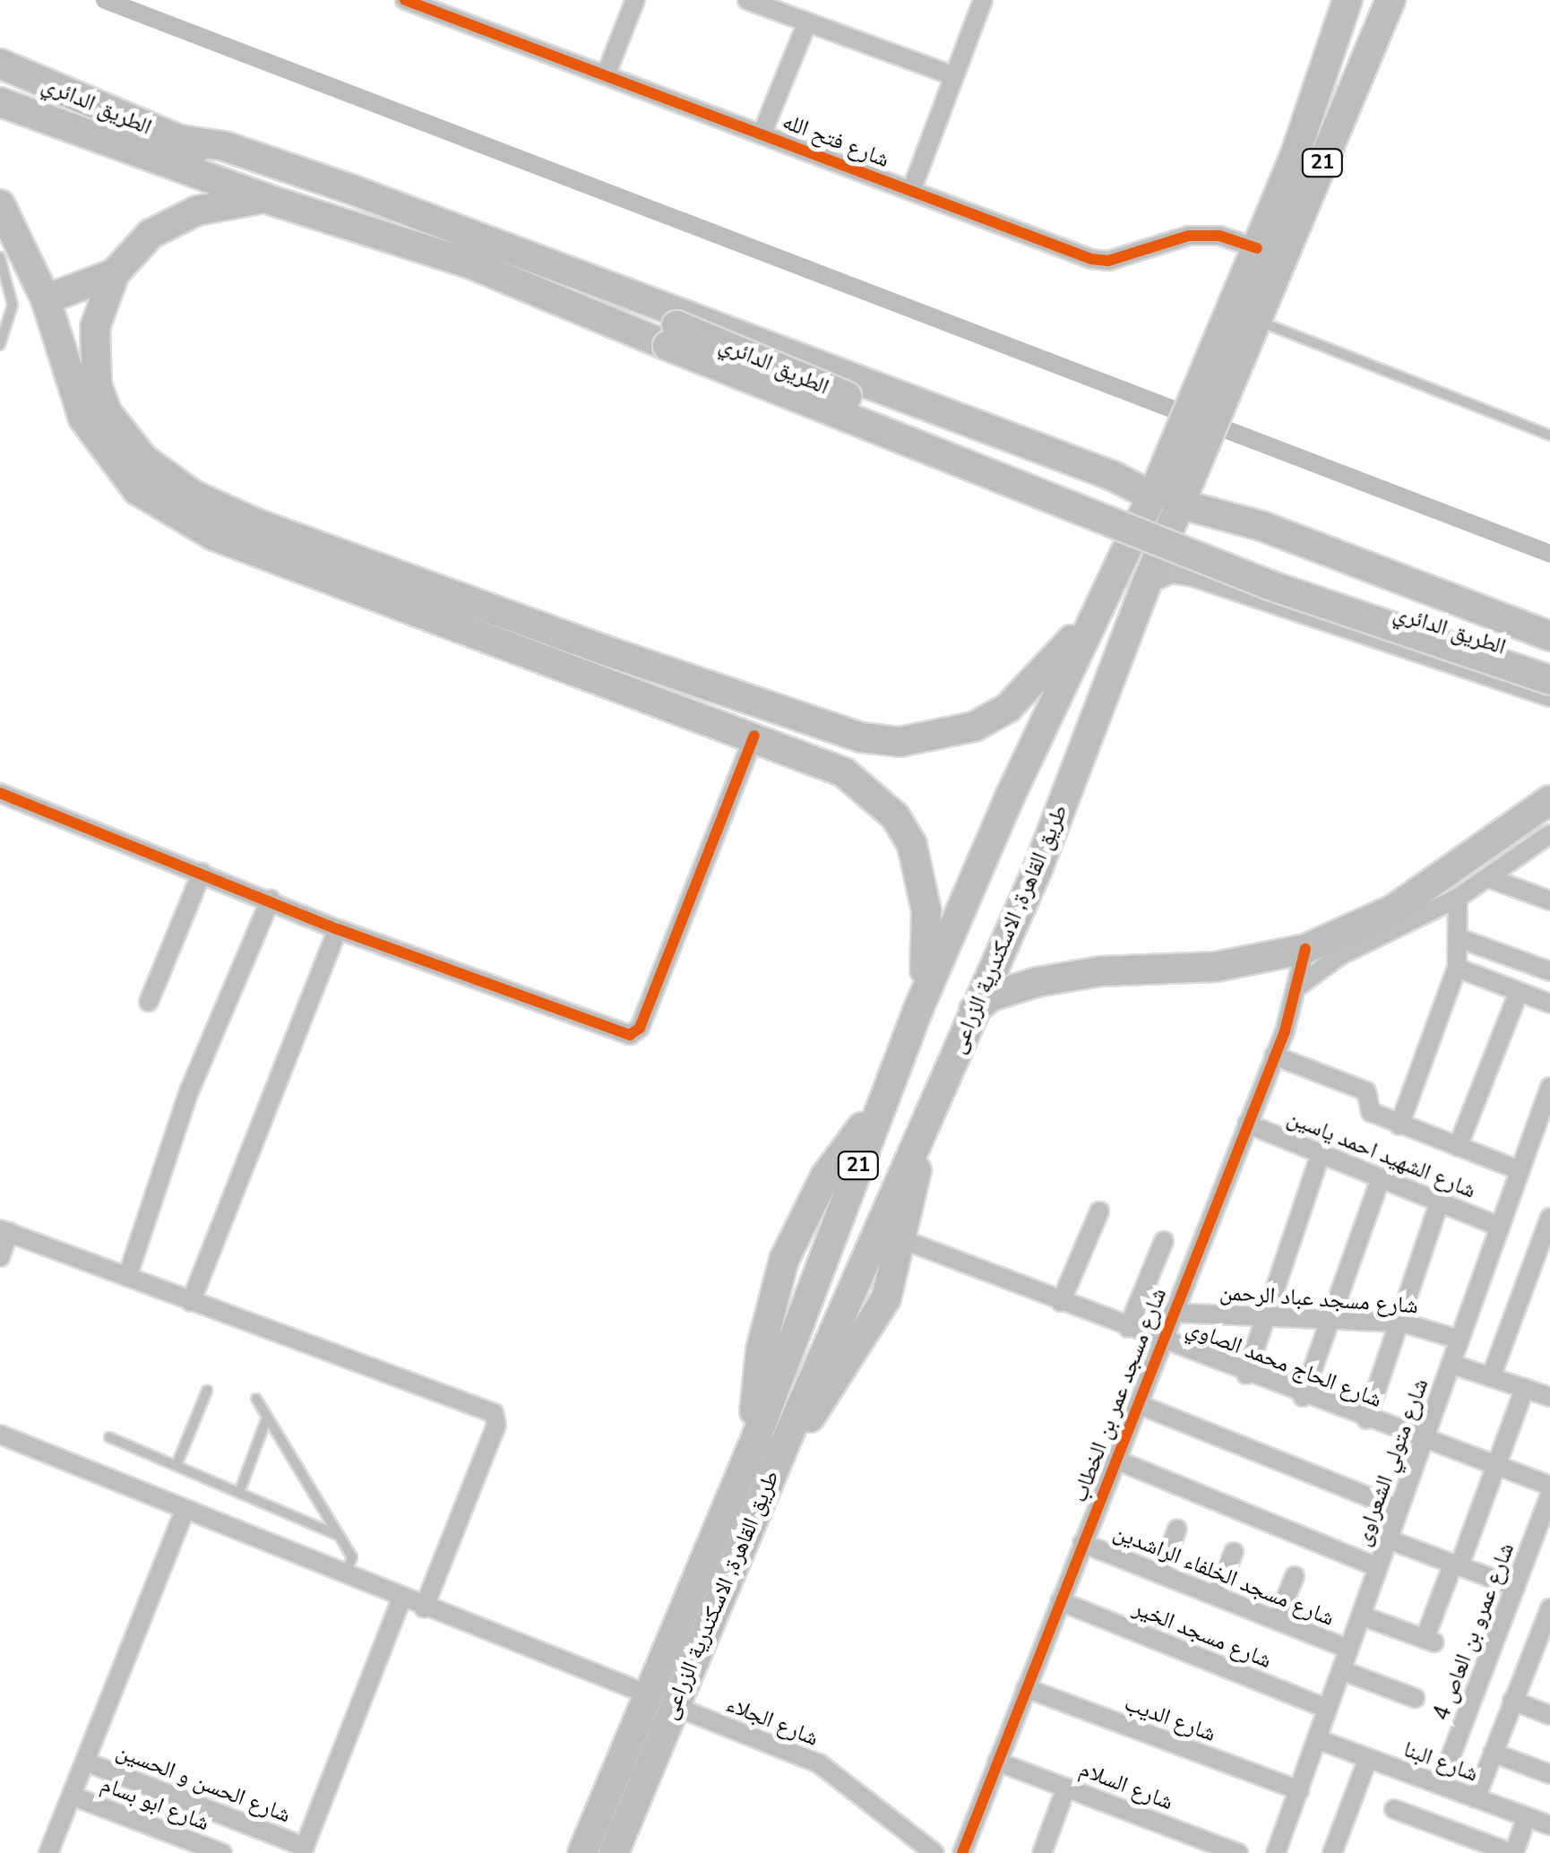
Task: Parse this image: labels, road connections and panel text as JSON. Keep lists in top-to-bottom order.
{
  "streets": {
    "main road": ["الطريق الدائري", "21", "طريق القاهرة, الاسكندرية الزراعى"],
    "street": [
      "شارع فتح الله",
      "شارع الشهيد احمد ياسين",
      "شارع مسجد عباد الرحمن",
      "شارع الحاج محمد الصاوي",
      "شارع مسجد عمر بن الخطاب",
      "شارع متولي الشعراوى",
      "شارع مسجد الخلفاء الراشدين",
      "شارع عمرو بن العاص 4",
      "شارع مسجد الخير",
      "شارع الديب",
      "شارع الجلاء",
      "شارع البنا",
      "شارع الحسن و الحسين",
      "شارع السلام",
      "شارع ابو بسام"
    ]
  },
  "crossings": [
    ["شارع فتح الله", "طريق القاهرة, الاسكندرية الزراعى"],
    ["طريق القاهرة, الاسكندرية الزراعى", "شارع الجلاء"],
    ["شارع الشهيد احمد ياسين", "شارع مسجد عمر بن الخطاب"],
    ["شارع الشهيد احمد ياسين", "شارع متولي الشعراوى"],
    ["شارع مسجد عباد الرحمن", "شارع مسجد عمر بن الخطاب"],
    ["شارع مسجد عباد الرحمن", "شارع متولي الشعراوى"],
    ["شارع الحاج محمد الصاوي", "شارع مسجد عمر بن الخطاب"],
    ["شارع الحاج محمد الصاوي", "شارع متولي الشعراوى"],
    ["شارع مسجد عمر بن الخطاب", "شارع مسجد الخلفاء الراشدين"],
    ["شارع مسجد عمر بن الخطاب", "شارع مسجد الخير"],
    ["شارع مسجد عمر بن الخطاب", "شارع الديب"],
    ["شارع مسجد عمر بن الخطاب", "شارع السلام"],
    ["شارع متولي الشعراوى", "شارع مسجد الخلفاء الراشدين"],
    ["شارع متولي الشعراوى", "شارع مسجد الخير"],
    ["شارع متولي الشعراوى", "شارع الديب"],
    ["شارع متولي الشعراوى", "شارع البنا"],
    ["شارع عمرو بن العاص 4", "شارع البنا"]
  ]
}
